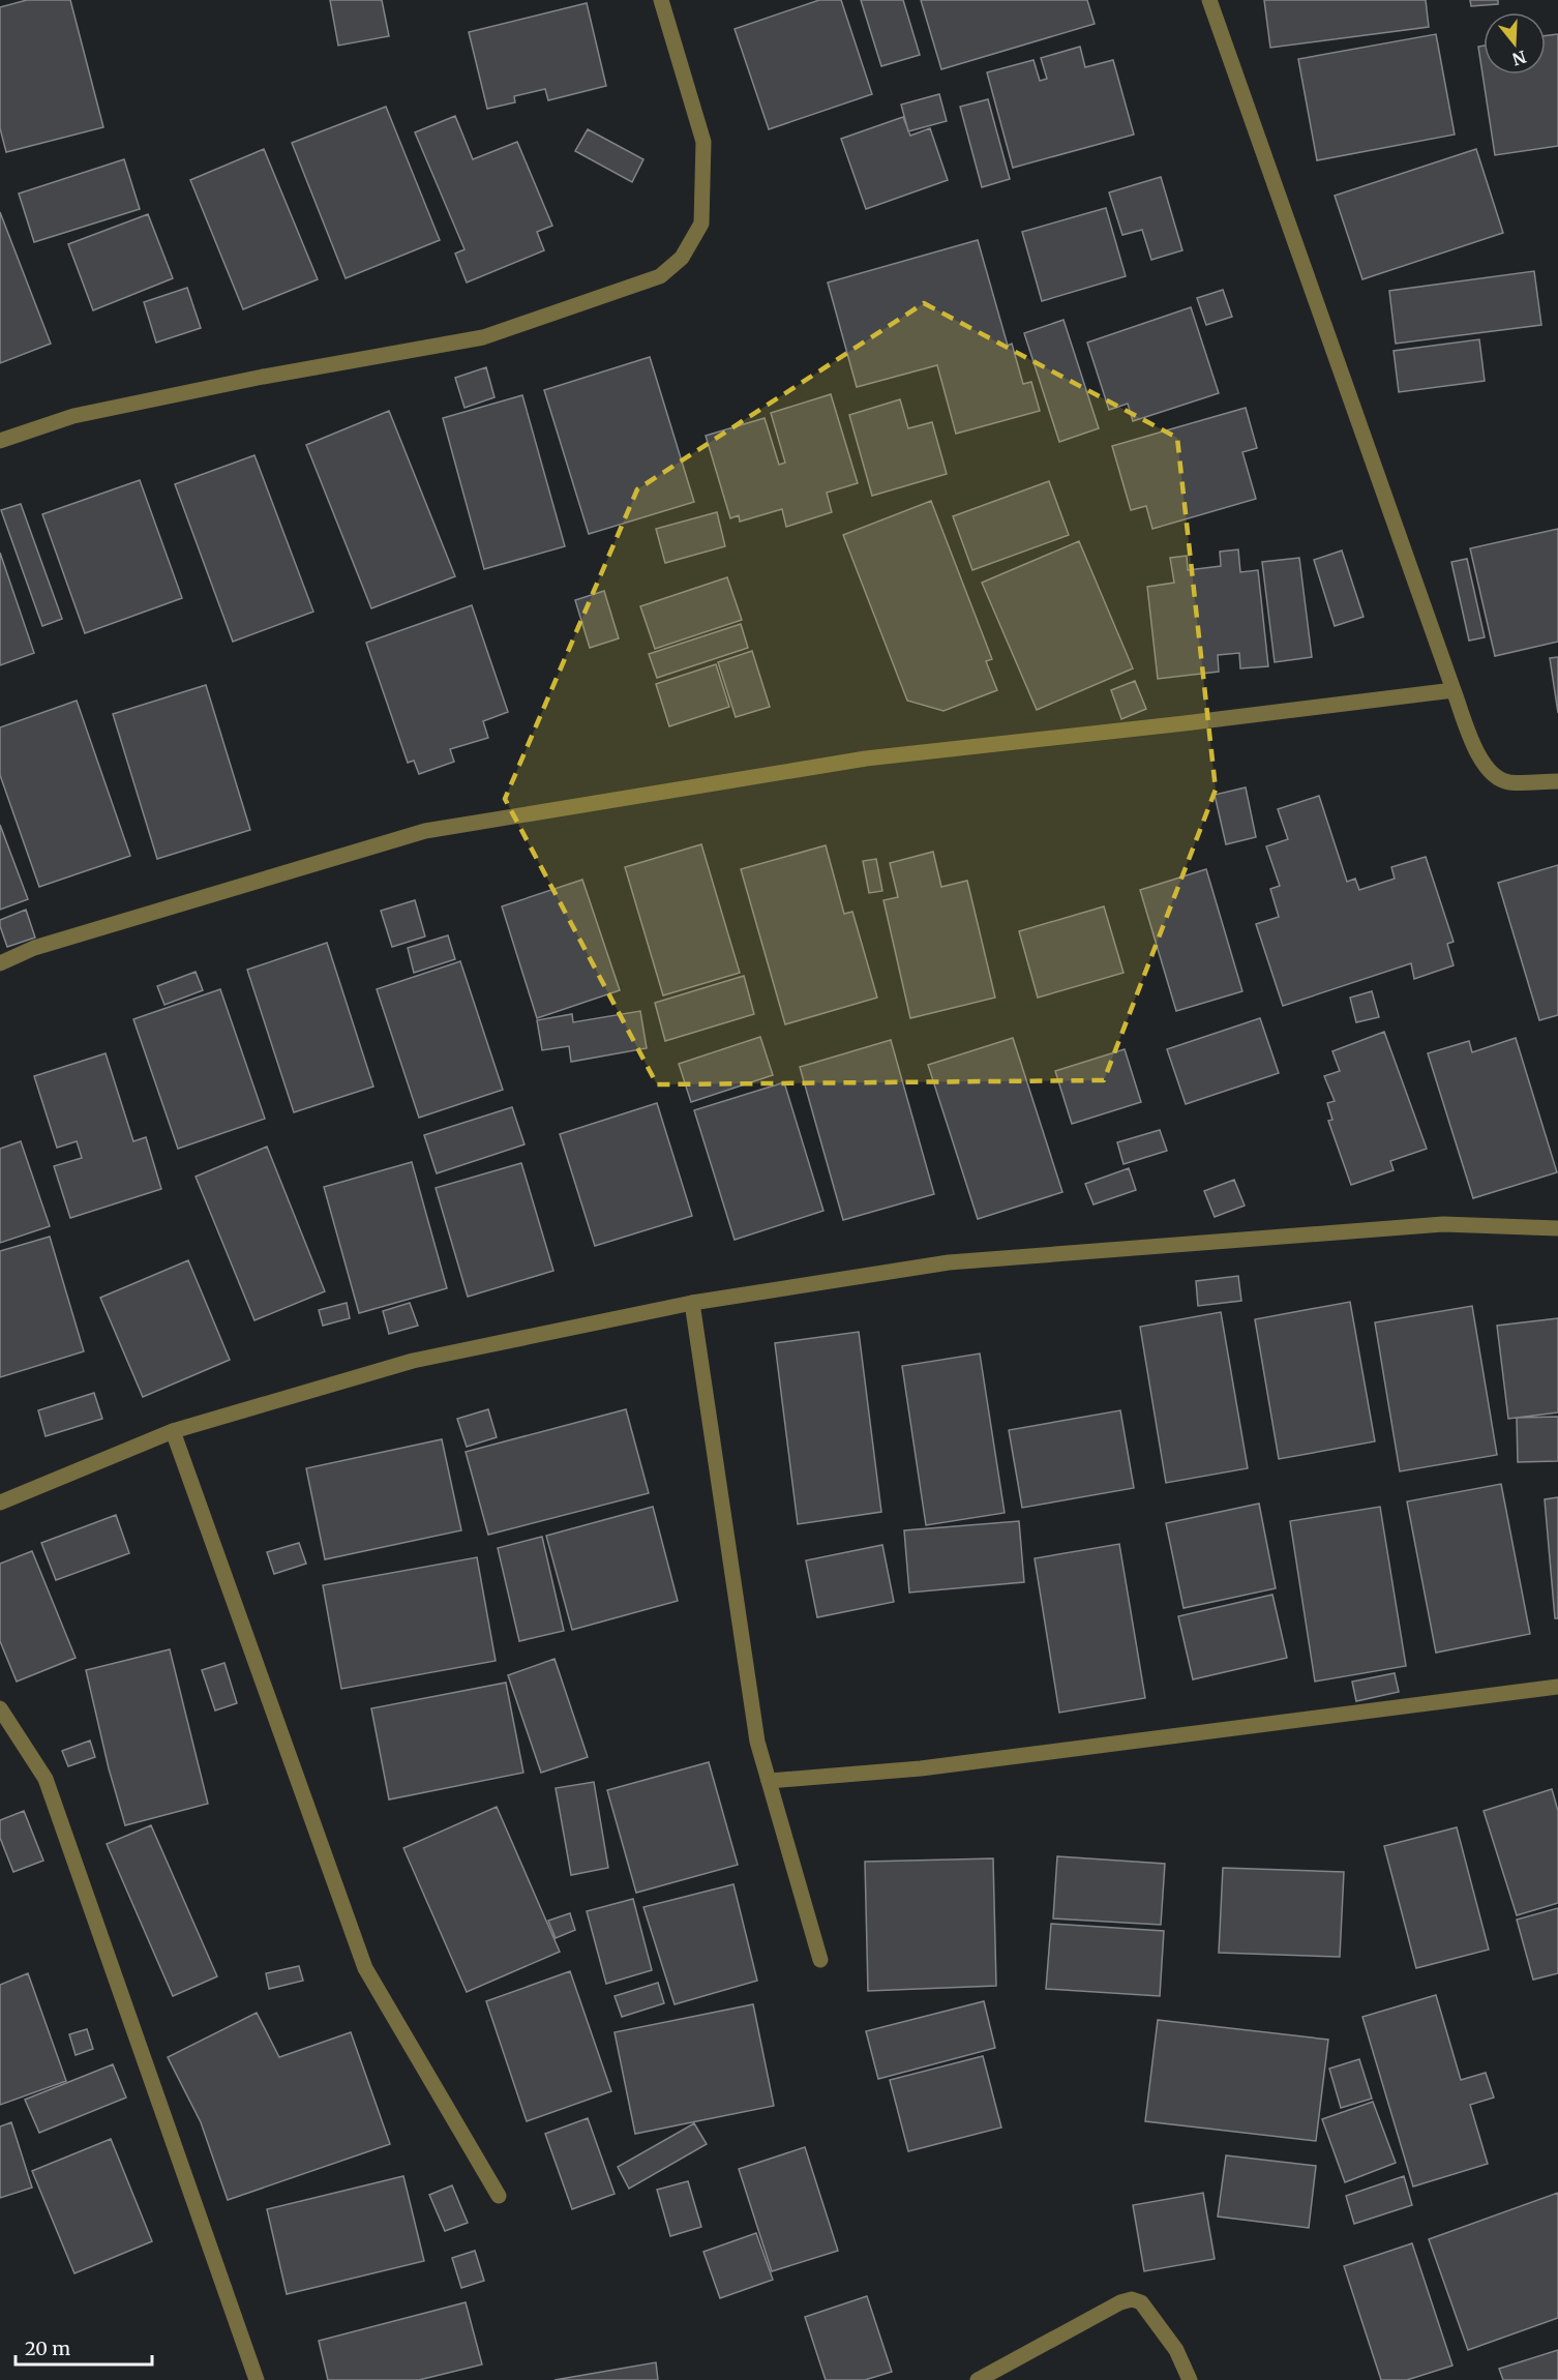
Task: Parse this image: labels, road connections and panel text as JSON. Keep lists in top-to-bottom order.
{
  "scale_bar": "20 m",
  "north": "bottom"
}
